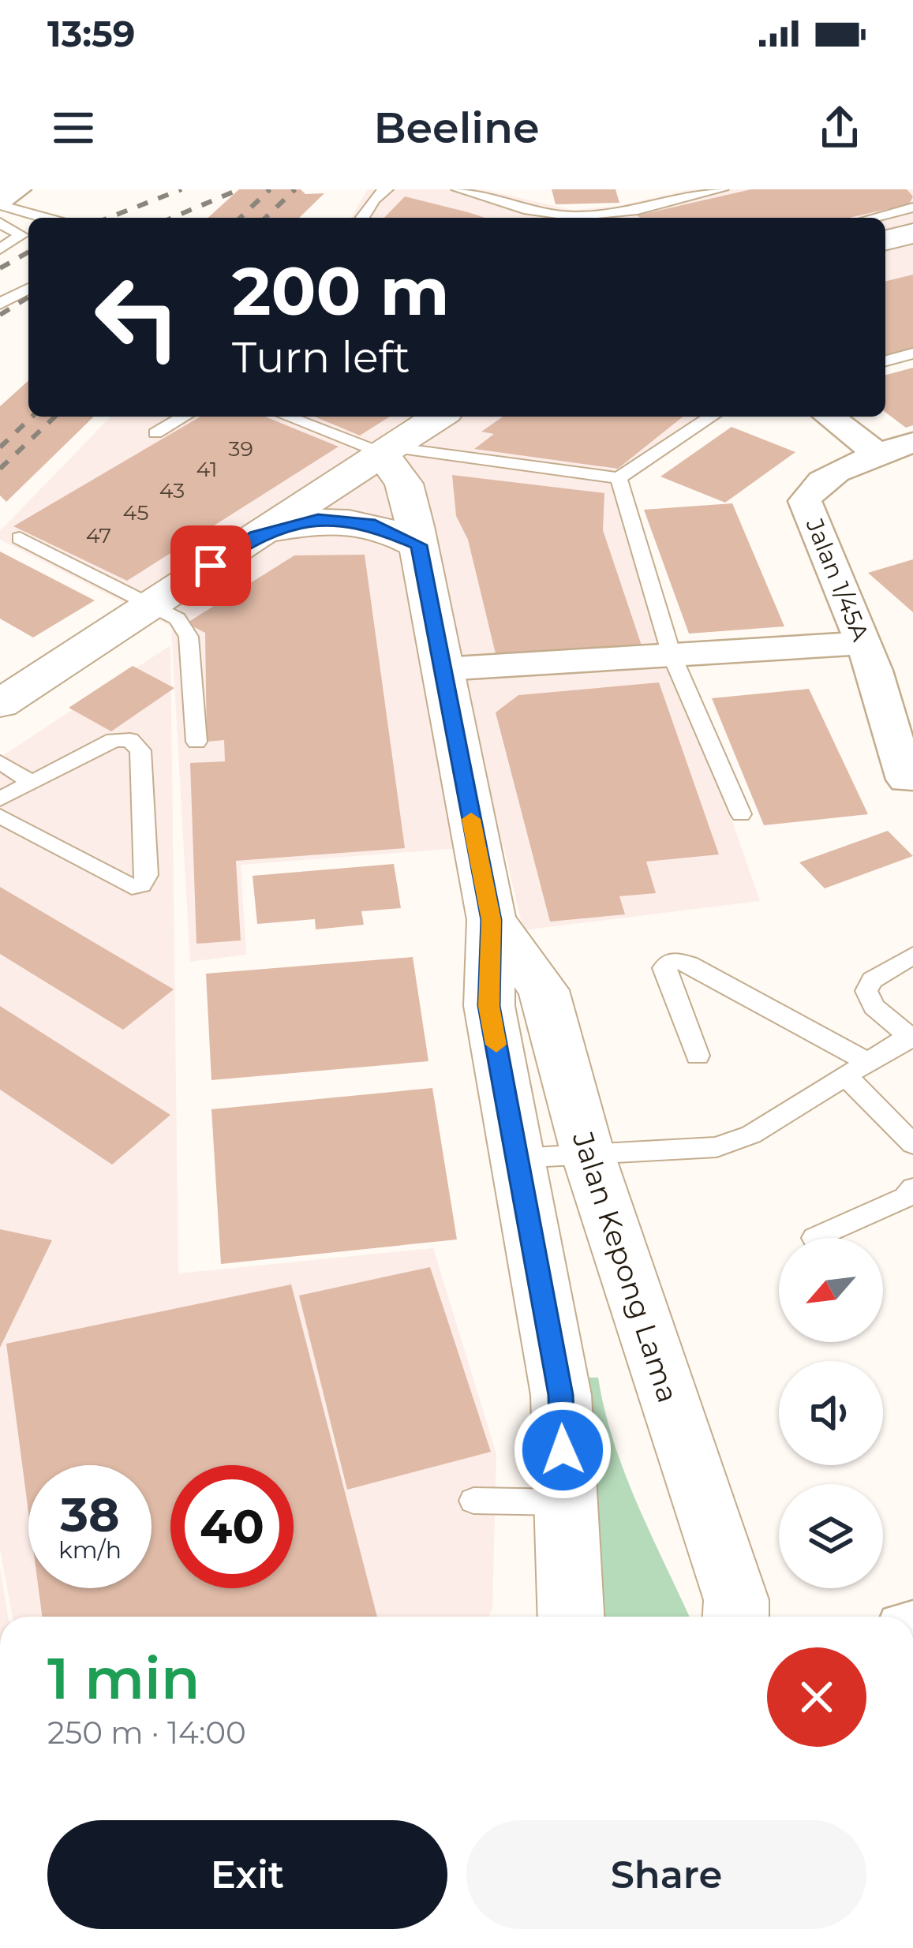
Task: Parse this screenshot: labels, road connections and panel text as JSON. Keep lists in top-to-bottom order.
{
  "streets": {
    "street": ["Jalan 1/45A", "Jalan Kepong Lama"]
  },
  "house_numbers": [
    "39",
    "41",
    "43",
    "45",
    "47"
  ],
  "north": "bottom left",
  "page": {
    "status": "13:59",
    "header": "Beeline",
    "turn": ["200 m", "Turn left"],
    "speed": "38 km/h",
    "limit": "40",
    "heading": ["1 min", "250 m · 14:00"],
    "buttons": ["Exit", "Share"]
  }
}
